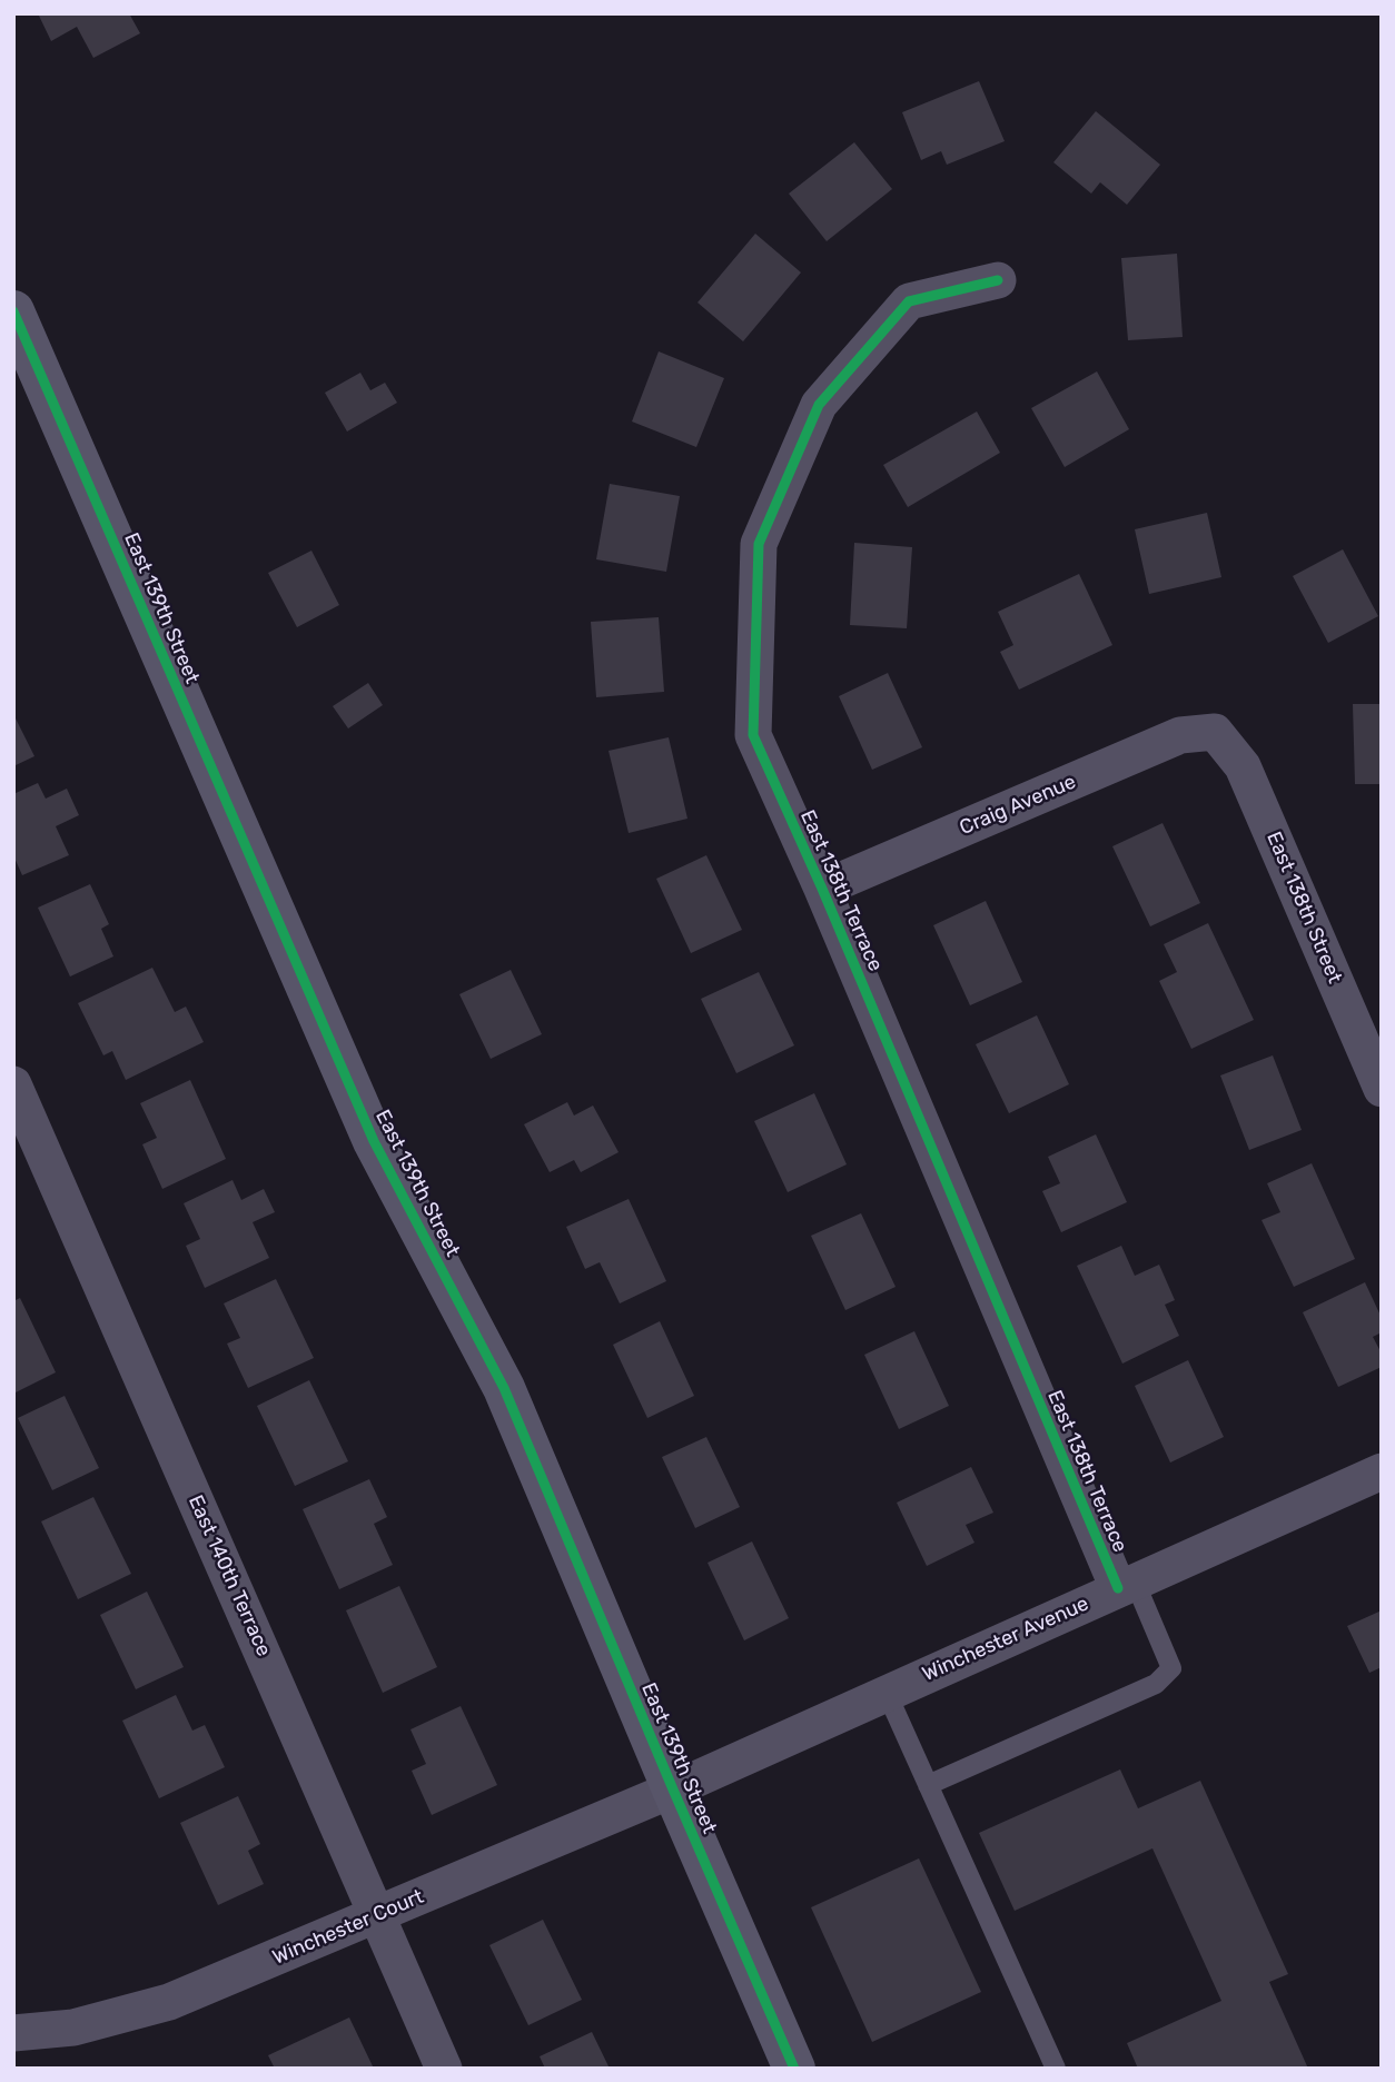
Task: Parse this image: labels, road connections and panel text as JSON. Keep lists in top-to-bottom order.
{
  "streets": {
    "street": [
      "East 139th Street",
      "Craig Avenue",
      "East 138th Terrace",
      "East 138th Street",
      "East 140th Terrace",
      "Winchester Avenue",
      "Winchester Court"
    ]
  },
  "crossings": [
    ["East 139th Street", "Winchester Avenue"],
    ["East 139th Street", "Winchester Court"],
    ["Craig Avenue", "East 138th Terrace"],
    ["Craig Avenue", "East 138th Street"],
    ["East 138th Terrace", "Winchester Avenue"],
    ["East 140th Terrace", "Winchester Court"],
    ["Winchester Avenue", "Winchester Court"]
  ]
}
